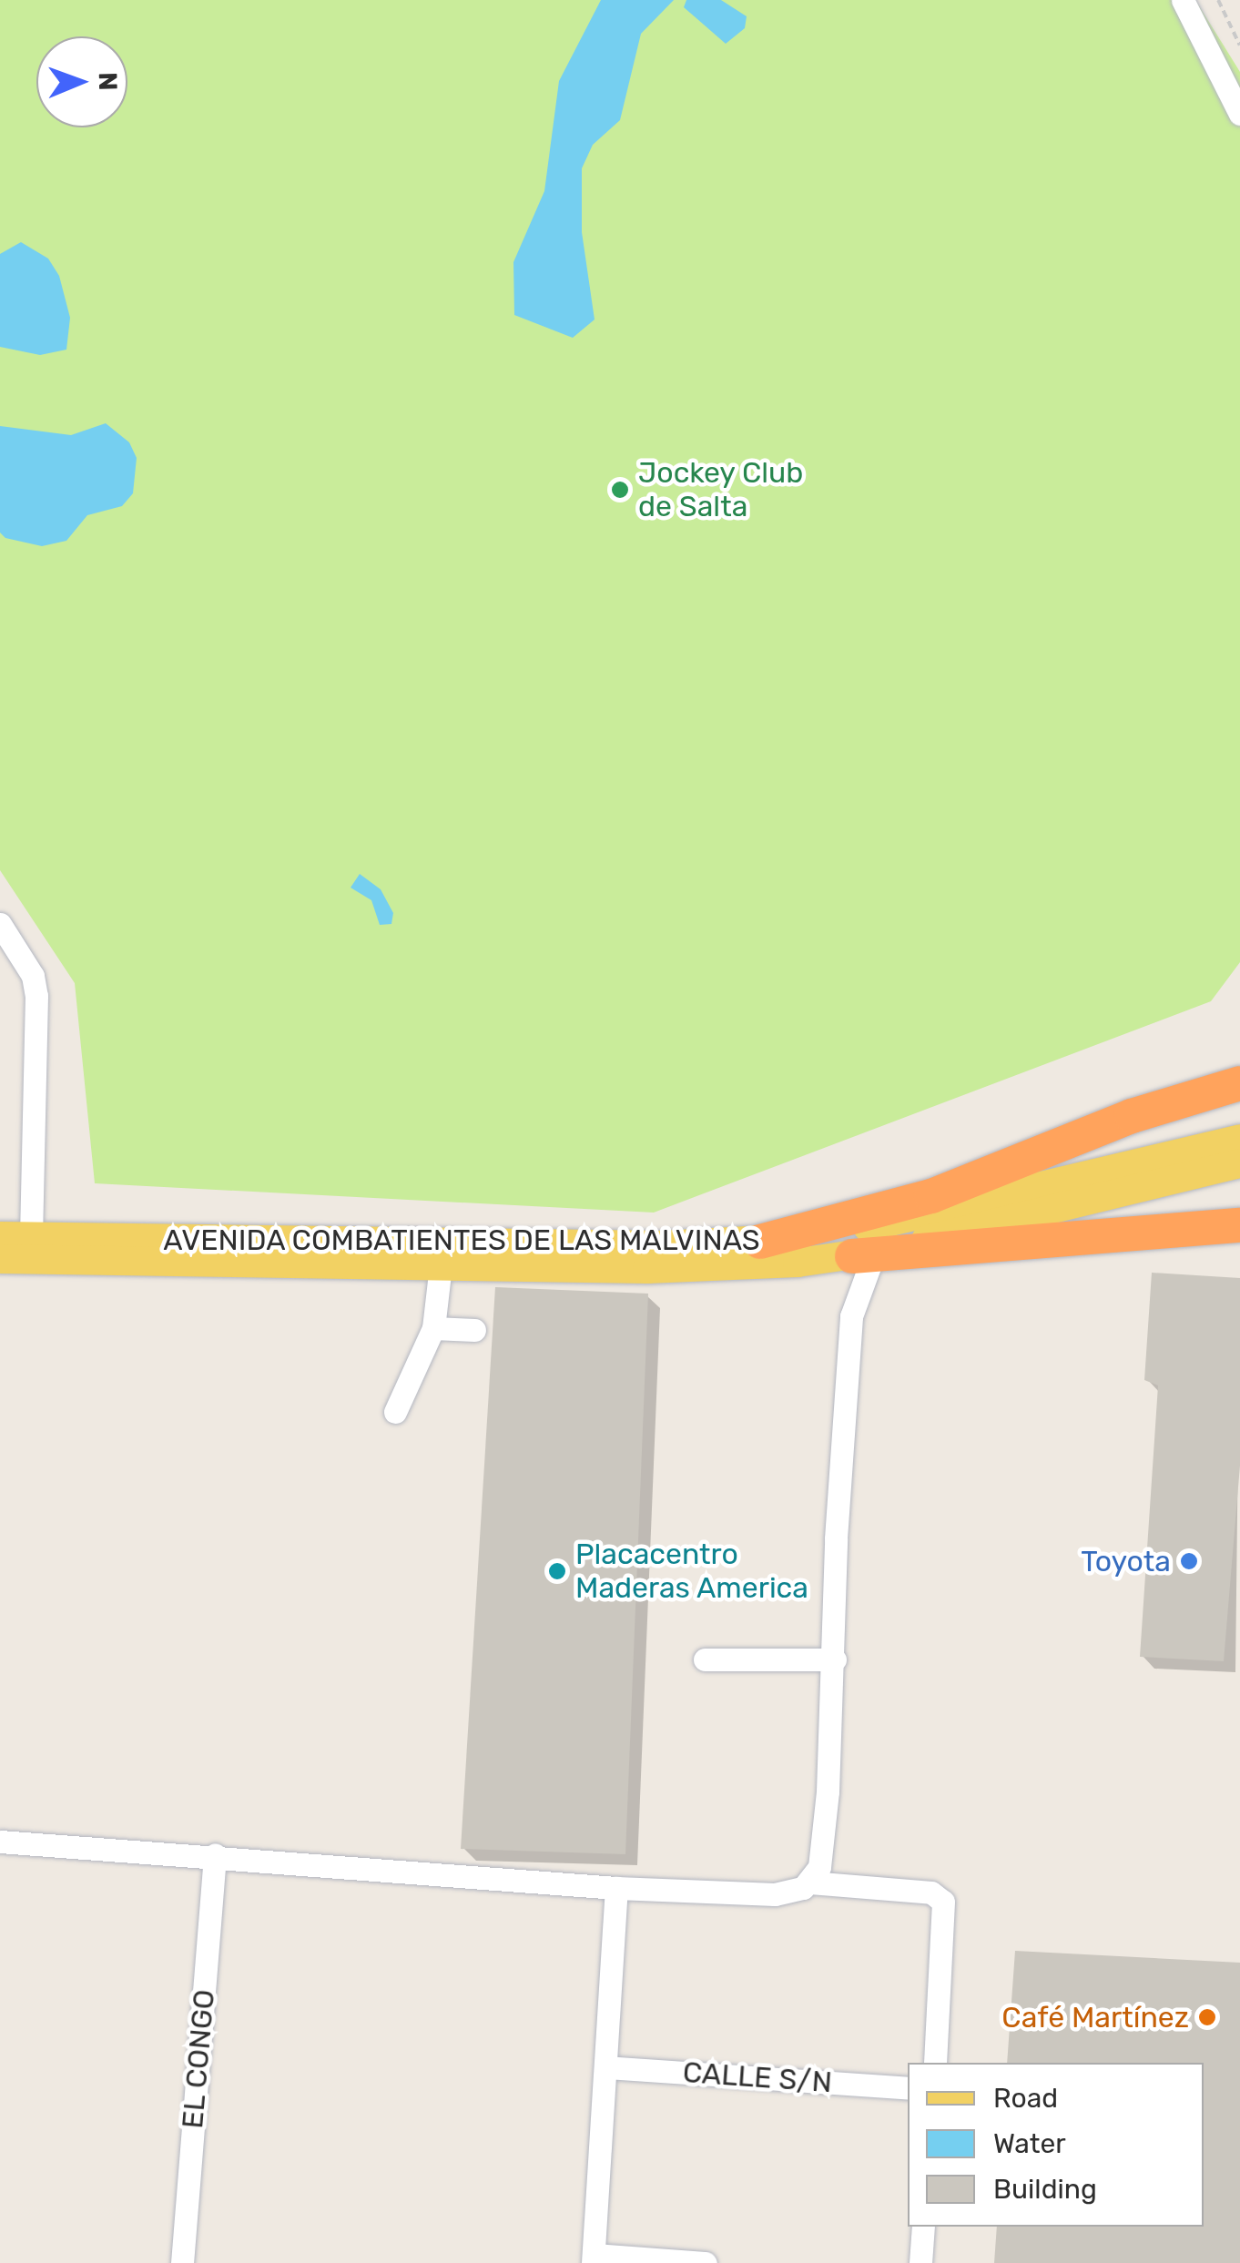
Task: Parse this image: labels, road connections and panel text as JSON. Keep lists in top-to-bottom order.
{
  "streets": {
    "main road": ["AVENIDA COMBATIENTES DE LAS MALVINAS"],
    "street": ["EL CONGO", "CALLE S/N"]
  },
  "places": [
    "Jockey Club de Salta",
    "Toyota",
    "Placacentro Maderas America",
    "Café Martínez"
  ],
  "legend": ["Road", "Water", "Building"],
  "north": "right"
}
